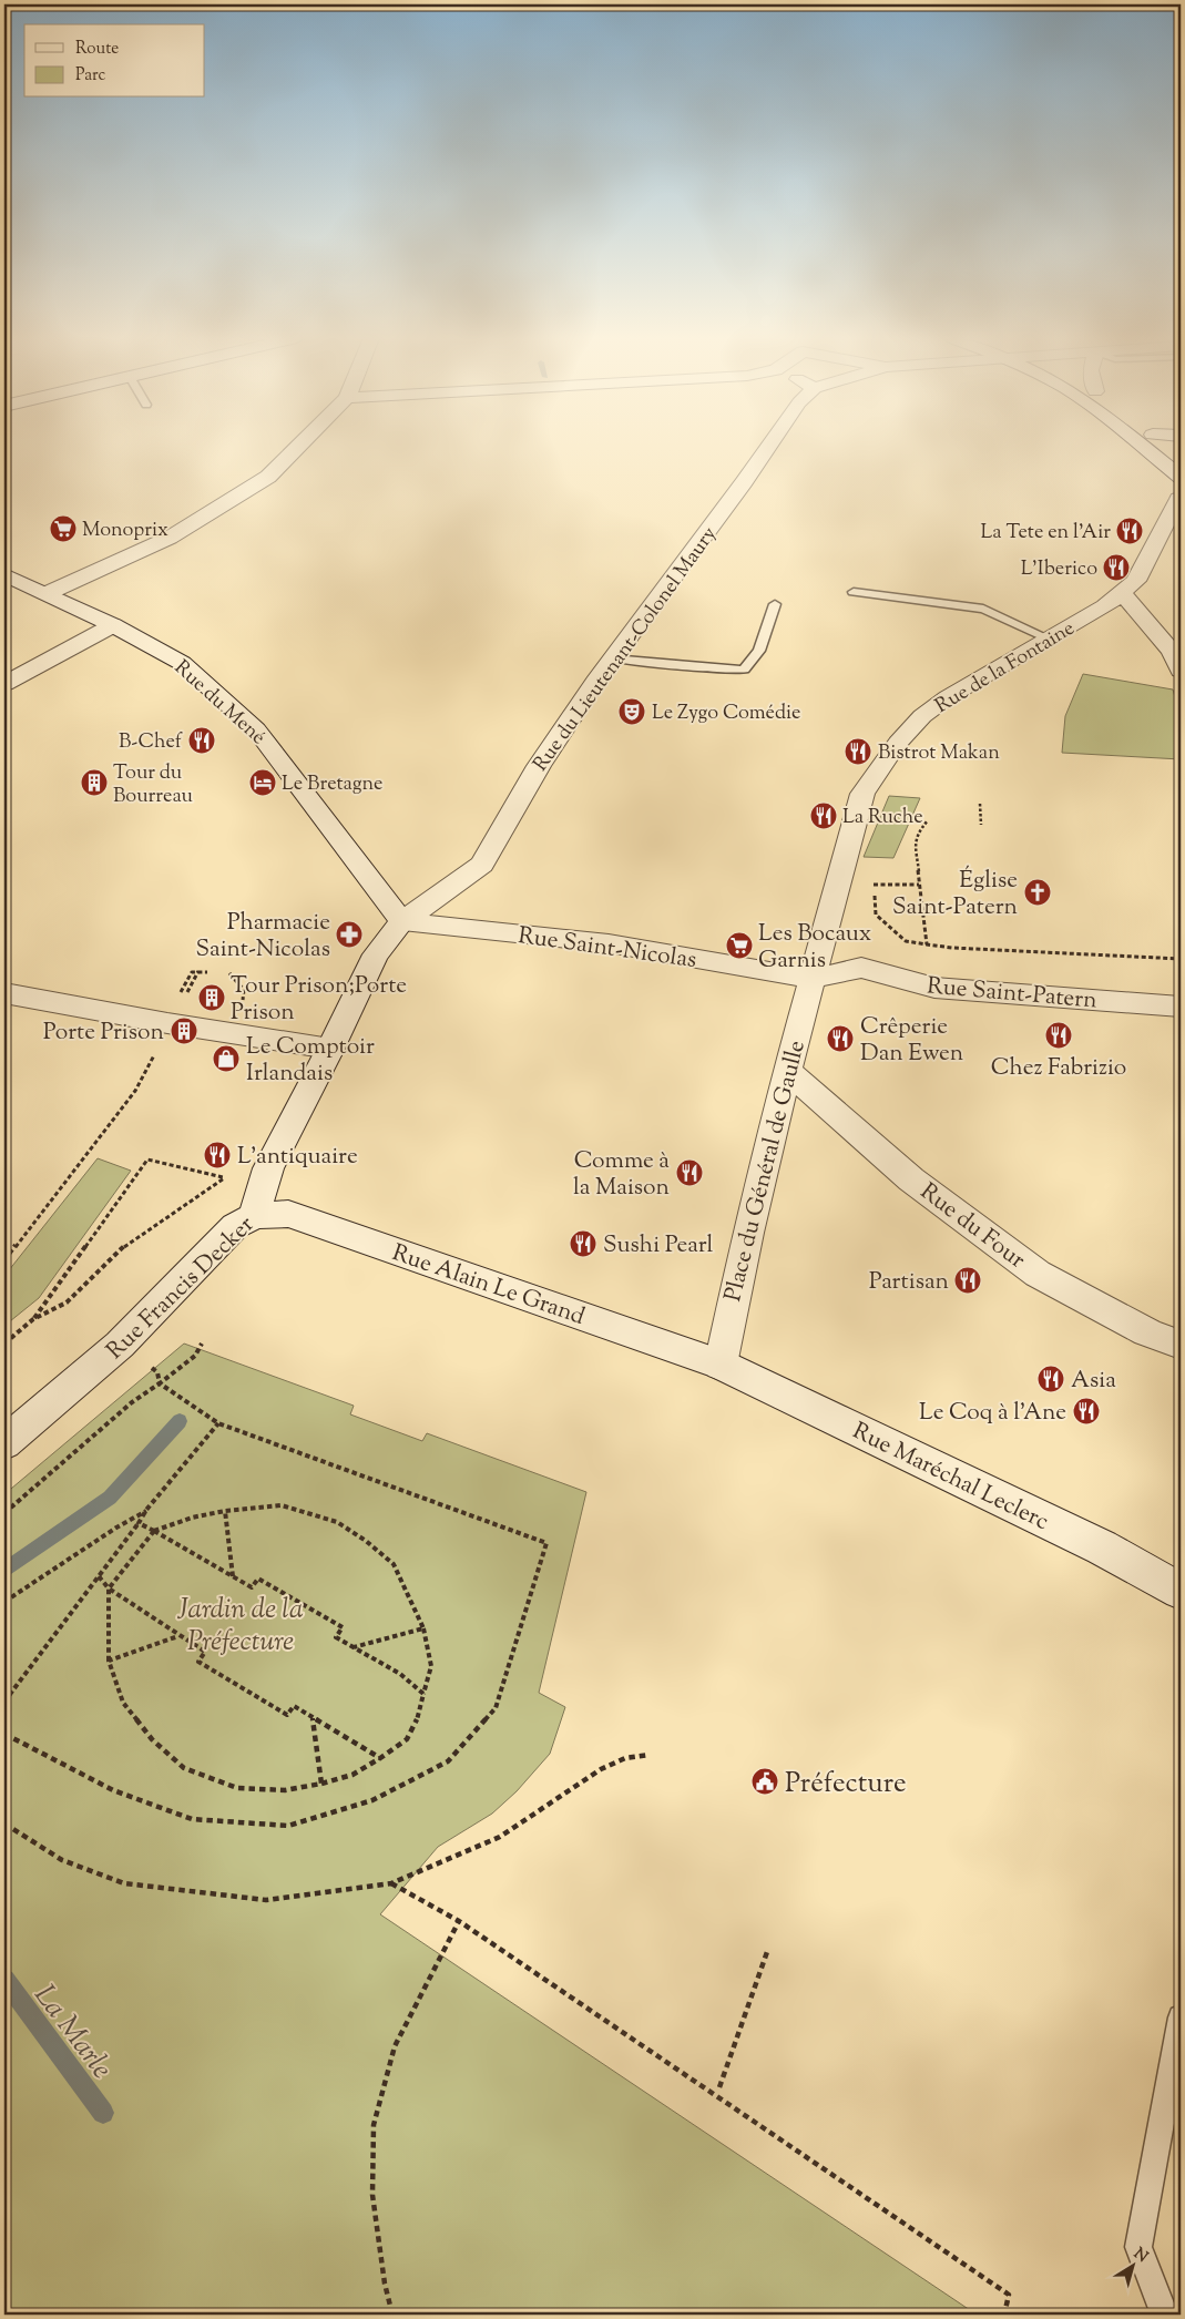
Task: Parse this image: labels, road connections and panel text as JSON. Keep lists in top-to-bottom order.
{
  "streets": {
    "street": [
      "Rue du Lieutenant-Colonel Maury",
      "Rue de la Fontaine",
      "Rue du Mené",
      "Rue Saint-Nicolas",
      "Rue Saint-Patern",
      "Place du Général de Gaulle",
      "Rue du Four",
      "Rue Alain Le Grand",
      "Rue Francis Decker",
      "Rue Maréchal Leclerc"
    ]
  },
  "crossings": [
    ["Rue du Lieutenant-Colonel Maury", "Rue du Mené"],
    ["Rue du Lieutenant-Colonel Maury", "Rue Saint-Nicolas"],
    ["Rue du Lieutenant-Colonel Maury", "Rue Francis Decker"],
    ["Rue de la Fontaine", "Rue Saint-Nicolas"],
    ["Rue de la Fontaine", "Rue Saint-Patern"],
    ["Rue de la Fontaine", "Place du Général de Gaulle"],
    ["Rue du Mené", "Rue Saint-Nicolas"],
    ["Rue du Mené", "Rue Francis Decker"],
    ["Rue Saint-Nicolas", "Rue Saint-Patern"],
    ["Rue Saint-Nicolas", "Place du Général de Gaulle"],
    ["Rue Saint-Nicolas", "Rue Francis Decker"],
    ["Rue Saint-Patern", "Place du Général de Gaulle"],
    ["Place du Général de Gaulle", "Rue du Four"],
    ["Place du Général de Gaulle", "Rue Alain Le Grand"],
    ["Place du Général de Gaulle", "Rue Maréchal Leclerc"],
    ["Rue Alain Le Grand", "Rue Francis Decker"],
    ["Rue Alain Le Grand", "Rue Maréchal Leclerc"]
  ],
  "water": ["La Marle"],
  "parks": ["Jardin de la Préfecture"],
  "places": {
    "supermarket": ["Monoprix", "Les Bocaux Garnis"],
    "restaurant": [
      "La Tete en l'Air",
      "L'Iberico",
      "B-Chef",
      "Bistrot Makan",
      "La Ruche",
      "Chez Fabrizio",
      "Crêperie Dan Ewen",
      "L'antiquaire",
      "Comme à la Maison",
      "Sushi Pearl",
      "Partisan",
      "Asia",
      "Le Coq à l'Ane"
    ],
    "theatre": ["Le Zygo Comédie"],
    "building": ["Tour du Bourreau", "Tour Prison;Porte Prison", "Porte Prison"],
    "hotel": ["Le Bretagne"],
    "church": ["Église Saint-Patern"],
    "pharmacy": ["Pharmacie Saint-Nicolas"],
    "shop": ["Le Comptoir Irlandais"],
    "public building": ["Préfecture"]
  },
  "legend": ["Route", "Parc"],
  "north": "top right"
}
